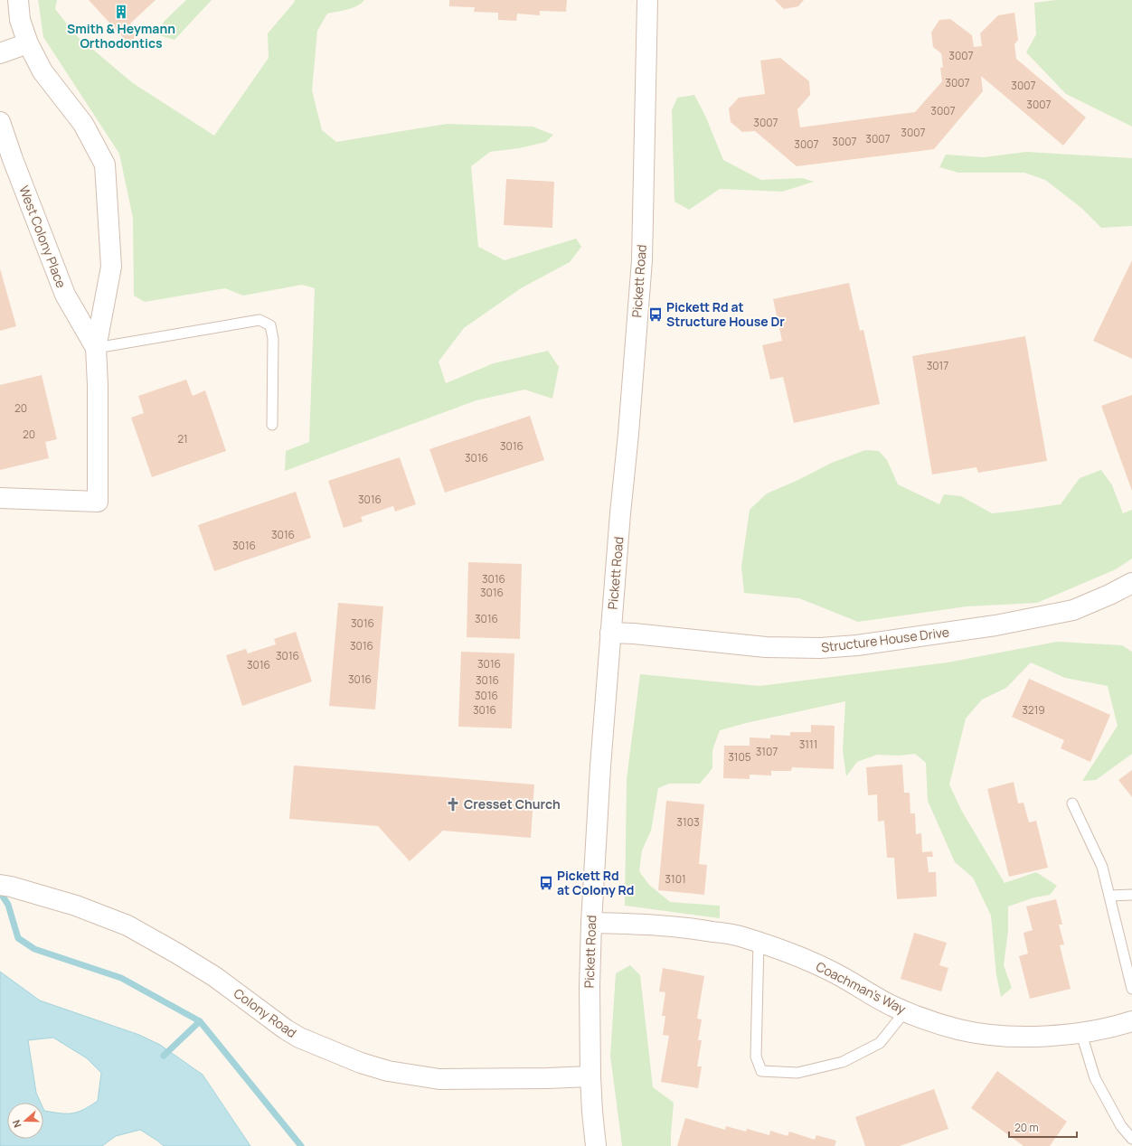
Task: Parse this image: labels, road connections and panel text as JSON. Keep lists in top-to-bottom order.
{
  "streets": {
    "street": [
      "West Colony Place",
      "Pickett Road",
      "Structure House Drive",
      "Coachman's Way",
      "Colony Road"
    ]
  },
  "crossings": [
    ["Pickett Road", "Structure House Drive"],
    ["Pickett Road", "Coachman's Way"],
    ["Pickett Road", "Colony Road"]
  ],
  "places": {
    "building": ["Smith & Heymann Orthodontics"],
    "bus stop": ["Pickett Rd at Structure House Dr", "Pickett Rd at Colony Rd"],
    "church": ["Cresset Church"]
  },
  "house_numbers": [
    "3007",
    "3007",
    "3007",
    "3007",
    "3007",
    "3007",
    "3007",
    "3007",
    "3007",
    "3007",
    "3017",
    "20",
    "20",
    "21",
    "3016",
    "3016",
    "3016",
    "3016",
    "3016",
    "3016",
    "3016",
    "3016",
    "3016",
    "3016",
    "3016",
    "3016",
    "3016",
    "3016",
    "3016",
    "3016",
    "3016",
    "3219",
    "3111",
    "3107",
    "3105",
    "3103",
    "3101"
  ],
  "scale_bar": "20 m",
  "north": "left"
}
